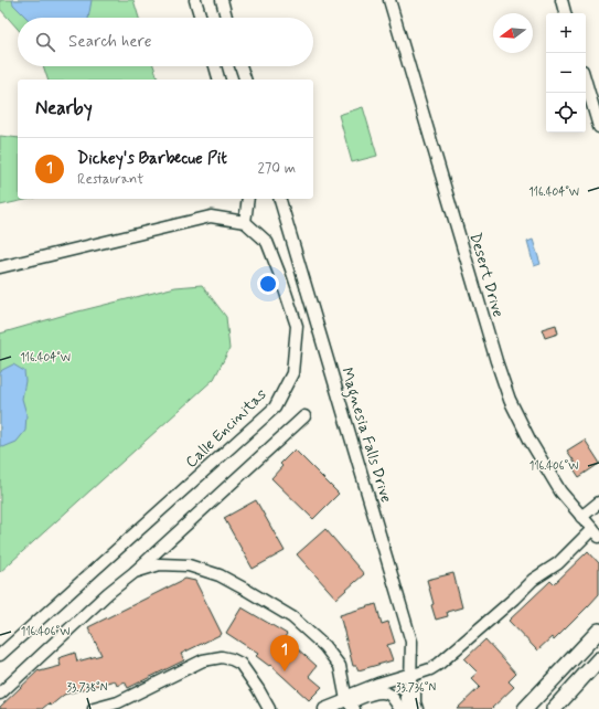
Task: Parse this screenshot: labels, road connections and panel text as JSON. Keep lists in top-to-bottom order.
{
  "streets": {
    "street": ["Desert Drive", "Calle Encinitas", "Magnesia Falls Drive"]
  },
  "north": "left",
  "page": {
    "map_buttons": ["+", "−"],
    "search": "Search here",
    "heading": "Nearby",
    "list": [
      {
        "mark": "1",
        "name": "Dickey's Barbecue Pit",
        "note": "Restaurant",
        "value": "270 m"
      }
    ],
    "pins": "1"
  },
  "coordinates": [
    "116.404°W",
    "116.406°W",
    "33.738°N",
    "33.736°N"
  ]
}
